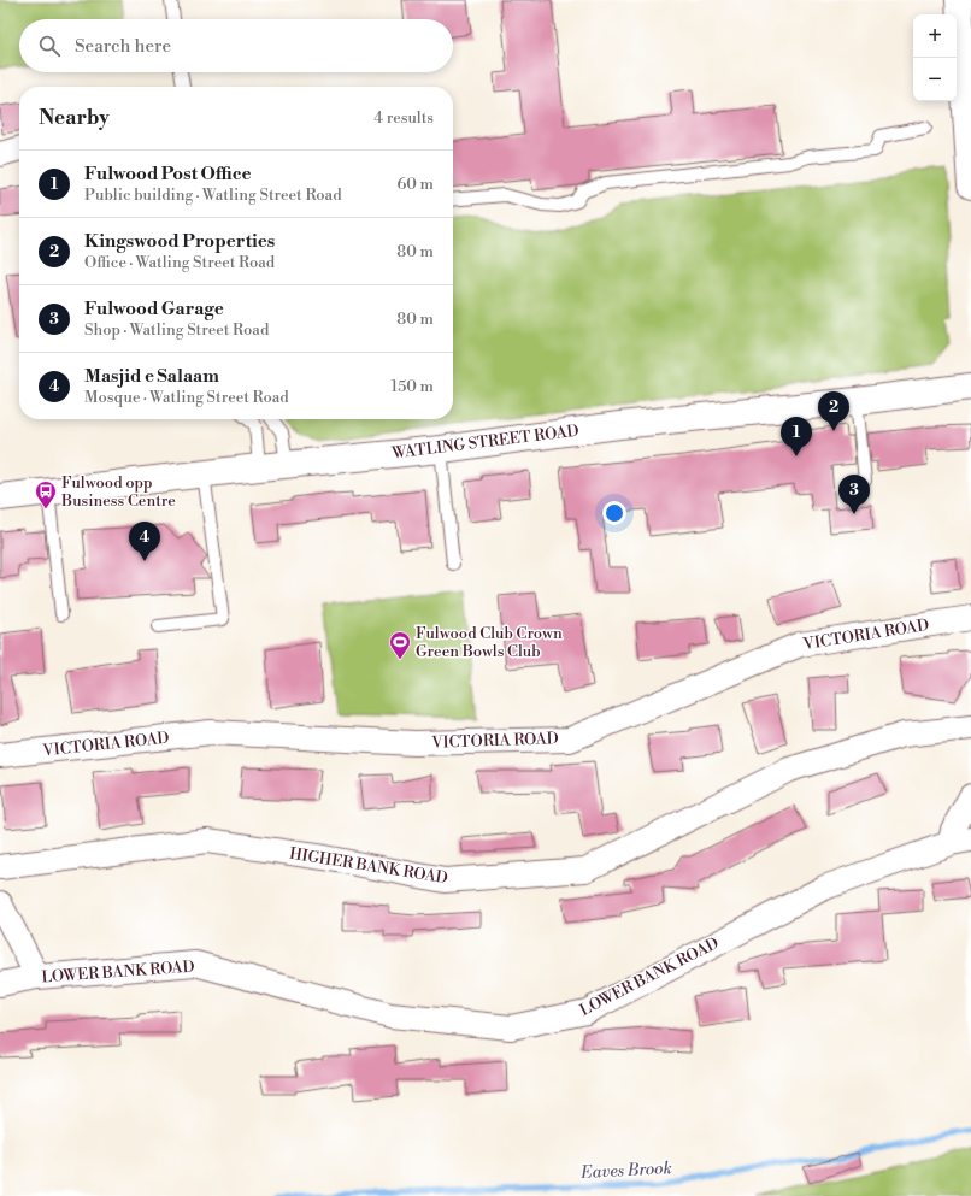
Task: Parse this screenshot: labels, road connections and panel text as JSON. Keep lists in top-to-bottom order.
{
  "streets": {
    "main road": ["WATLING STREET ROAD"],
    "street": ["VICTORIA ROAD", "HIGHER BANK ROAD", "LOWER BANK ROAD"]
  },
  "water": ["Eaves Brook"],
  "places": {
    "bus stop": ["Fulwood opp Business Centre"],
    "sports": ["Fulwood Club Crown Green Bowls Club"]
  },
  "page": {
    "map_buttons": ["+", "−"],
    "search": "Search here",
    "heading": ["Nearby", "4 results"],
    "list": [
      {
        "mark": "1",
        "name": "Fulwood Post Office",
        "note": "Public building · Watling Street Road",
        "value": "60 m"
      },
      {
        "mark": "2",
        "name": "Kingswood Properties",
        "note": "Office · Watling Street Road",
        "value": "80 m"
      },
      {
        "mark": "3",
        "name": "Fulwood Garage",
        "note": "Shop · Watling Street Road",
        "value": "80 m"
      },
      {
        "mark": "4",
        "name": "Masjid e Salaam",
        "note": "Mosque · Watling Street Road",
        "value": "150 m"
      }
    ],
    "pins": [
      "2",
      "1",
      "3",
      "4"
    ]
  }
}
